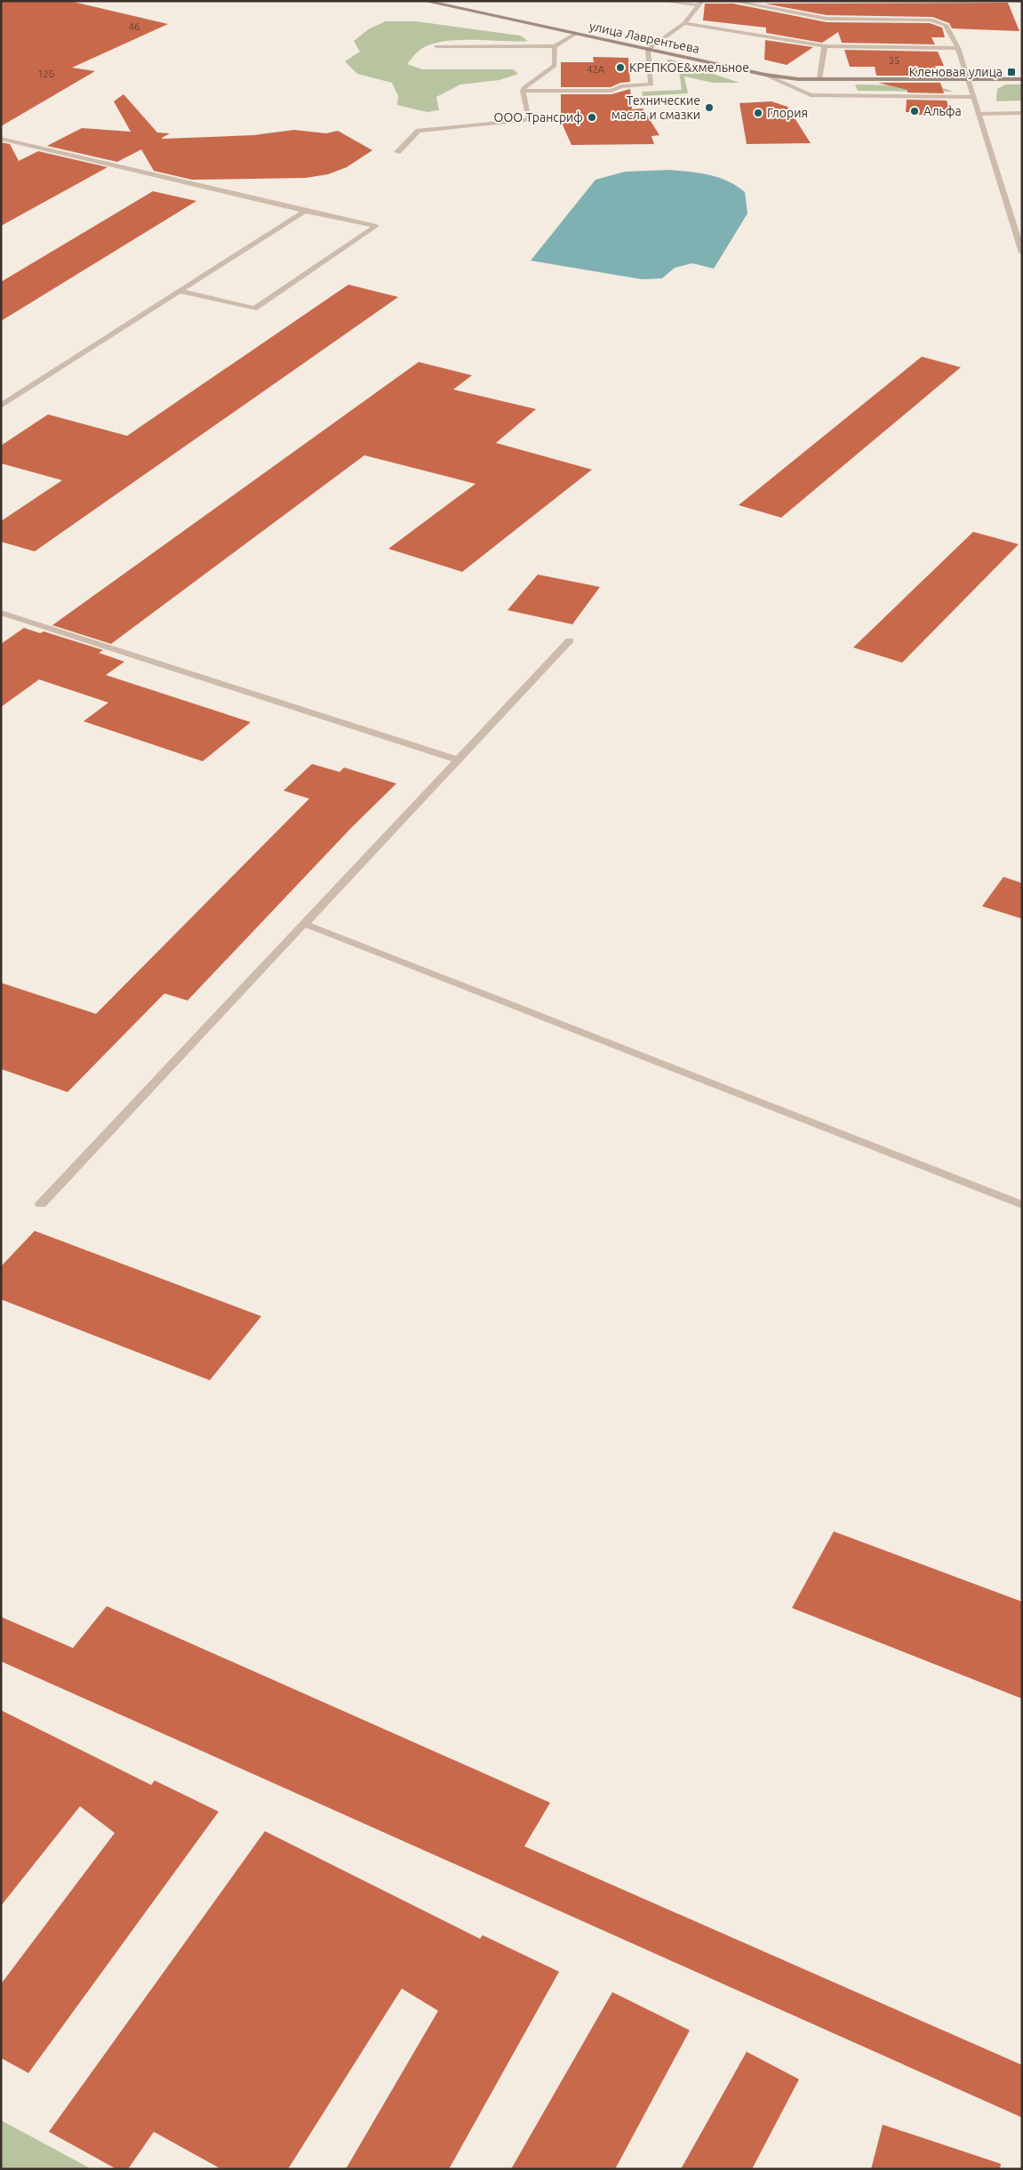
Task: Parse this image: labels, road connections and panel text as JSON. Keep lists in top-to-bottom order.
{
  "streets": {
    "street": ["улица Лаврентьева"]
  },
  "places": {
    "other": [
      "КРЕПКОЕ&хмельное",
      "Технические масла и смазки",
      "Альфа",
      "Глория",
      "ООО Трансриф"
    ],
    "transit": ["Кленовая улица"]
  },
  "house_numbers": [
    "46",
    "35",
    "42А",
    "12Б"
  ]
}
